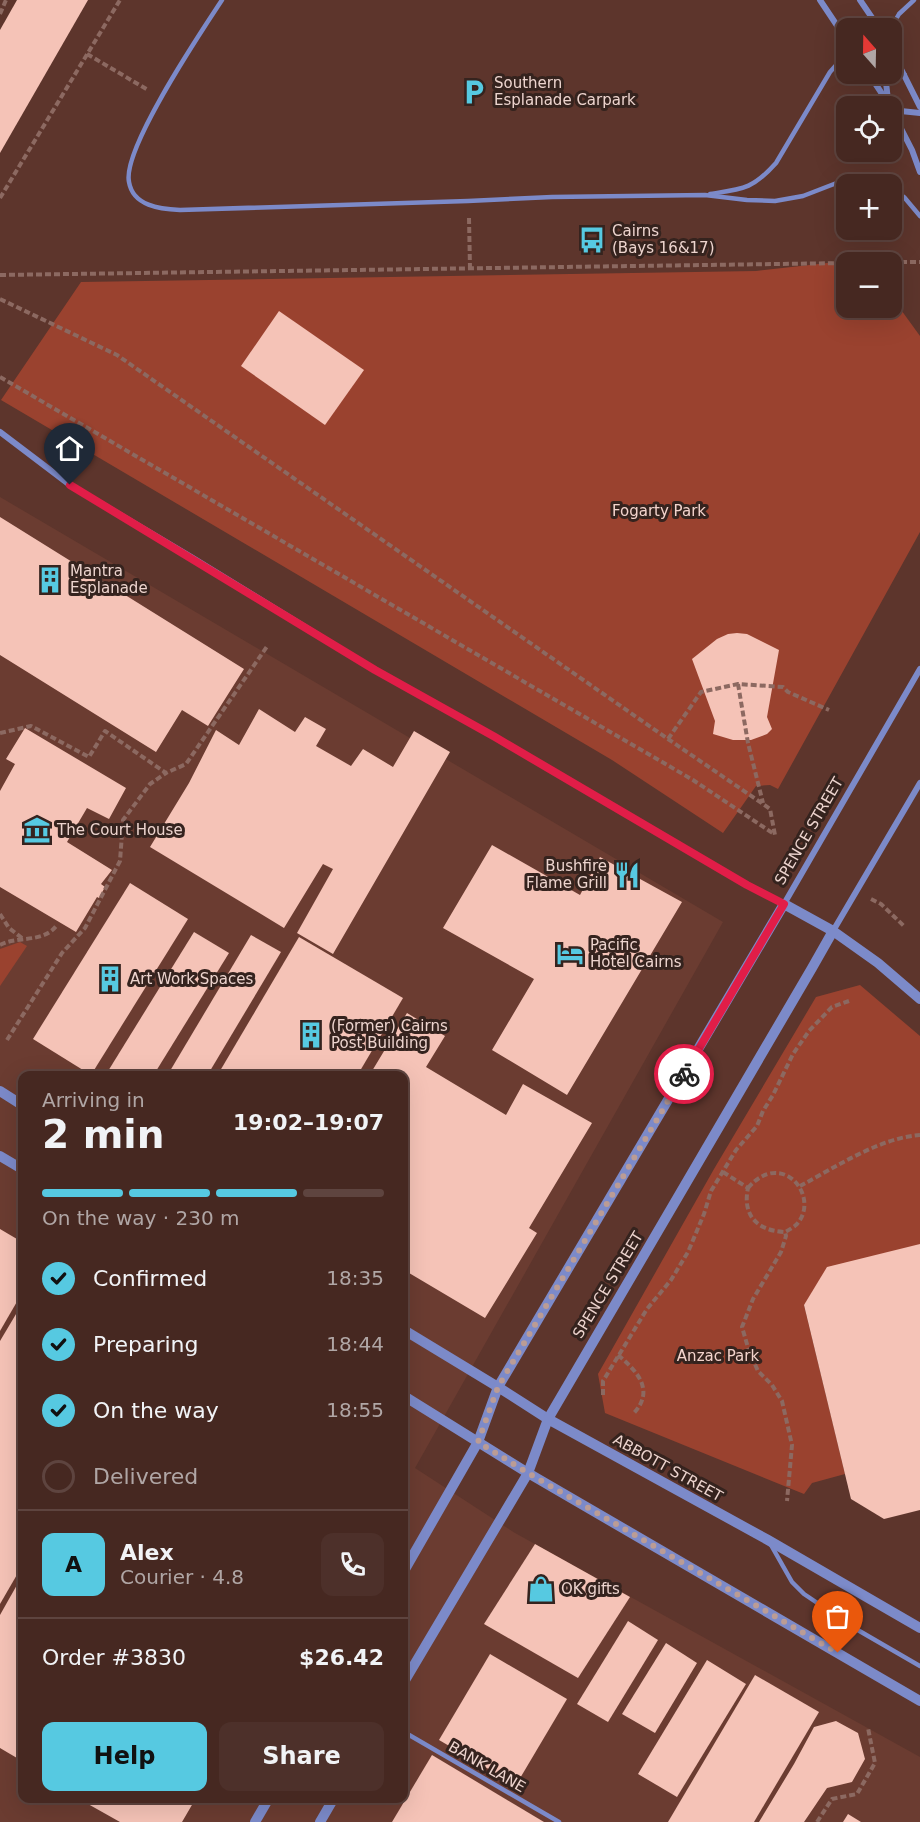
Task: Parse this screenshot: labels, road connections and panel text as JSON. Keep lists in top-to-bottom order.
{
  "streets": {
    "street": ["SPENCE STREET", "ABBOTT STREET"],
    "lane": ["BANK LANE"]
  },
  "crossings": [
    ["SPENCE STREET", "ABBOTT STREET"]
  ],
  "parks": ["Fogarty Park", "Anzac Park"],
  "places": {
    "parking": ["Southern Esplanade Carpark"],
    "bus stop": ["Cairns (Bays 16&17)"],
    "building": ["Mantra Esplanade", "Art Work Spaces", "(Former) Cairns Post Building"],
    "museum": ["The Court House"],
    "restaurant": ["Bushfire Flame Grill"],
    "hotel": ["Pacific Hotel Cairns"],
    "shop": ["OK gifts"]
  },
  "north": "top",
  "page": {
    "map_buttons": ["+", "−"],
    "heading": ["2 min", "Arriving in", "19:02–19:07"],
    "panel": [
      "Alex",
      "Courier · 4.8",
      "Order #3830",
      "$26.42"
    ],
    "bar": "On the way · 230 m",
    "list": [
      ["Confirmed", "18:35"],
      ["Preparing", "18:44"],
      ["On the way", "18:55"],
      "Delivered"
    ],
    "round": "A",
    "buttons": ["Help", "Share"]
  }
}
